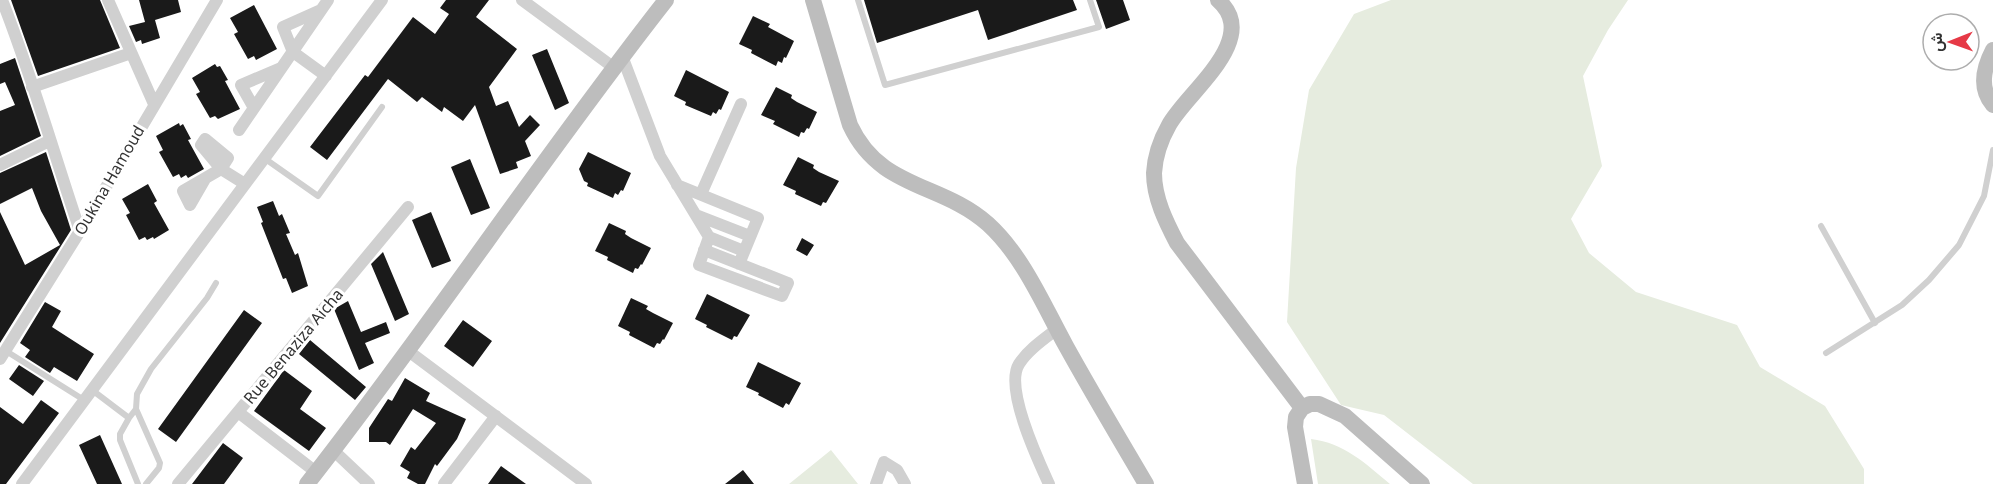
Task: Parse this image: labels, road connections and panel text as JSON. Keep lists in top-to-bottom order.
{
  "streets": {
    "street": ["Oukina Hamoud", "Rue Benaziza Aicha"]
  },
  "north": "left"
}
